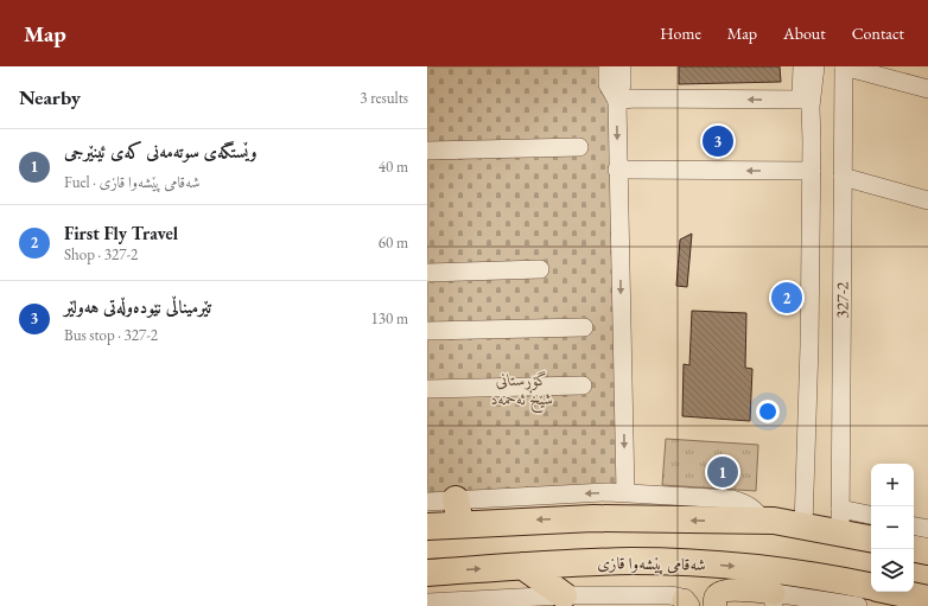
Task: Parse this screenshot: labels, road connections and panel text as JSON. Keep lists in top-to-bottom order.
{
  "streets": {
    "highway": ["شەقامی پێشەوا قازی"],
    "street": ["327-2"]
  },
  "parks": ["گۆڕستانی شێخ ئەحمەد"],
  "page": {
    "header": "Map",
    "nav": [
      "Home",
      "Map",
      "About",
      "Contact"
    ],
    "heading": ["Nearby", "3 results"],
    "pins": ["3", "2", "1"],
    "list": [
      {
        "mark": "1",
        "name": "وێستگەی سوتەمەنی کەی ئینێرجی",
        "note": "Fuel · شەقامی پێشەوا قازی",
        "value": "40 m"
      },
      {
        "mark": "2",
        "name": "First Fly Travel",
        "note": "Shop · 327-2",
        "value": "60 m"
      },
      {
        "mark": "3",
        "name": "تێرمیناڵی نێودەوڵەتی هەولێر",
        "note": "Bus stop · 327-2",
        "value": "130 m"
      }
    ],
    "map_buttons": ["+", "−"]
  }
}
